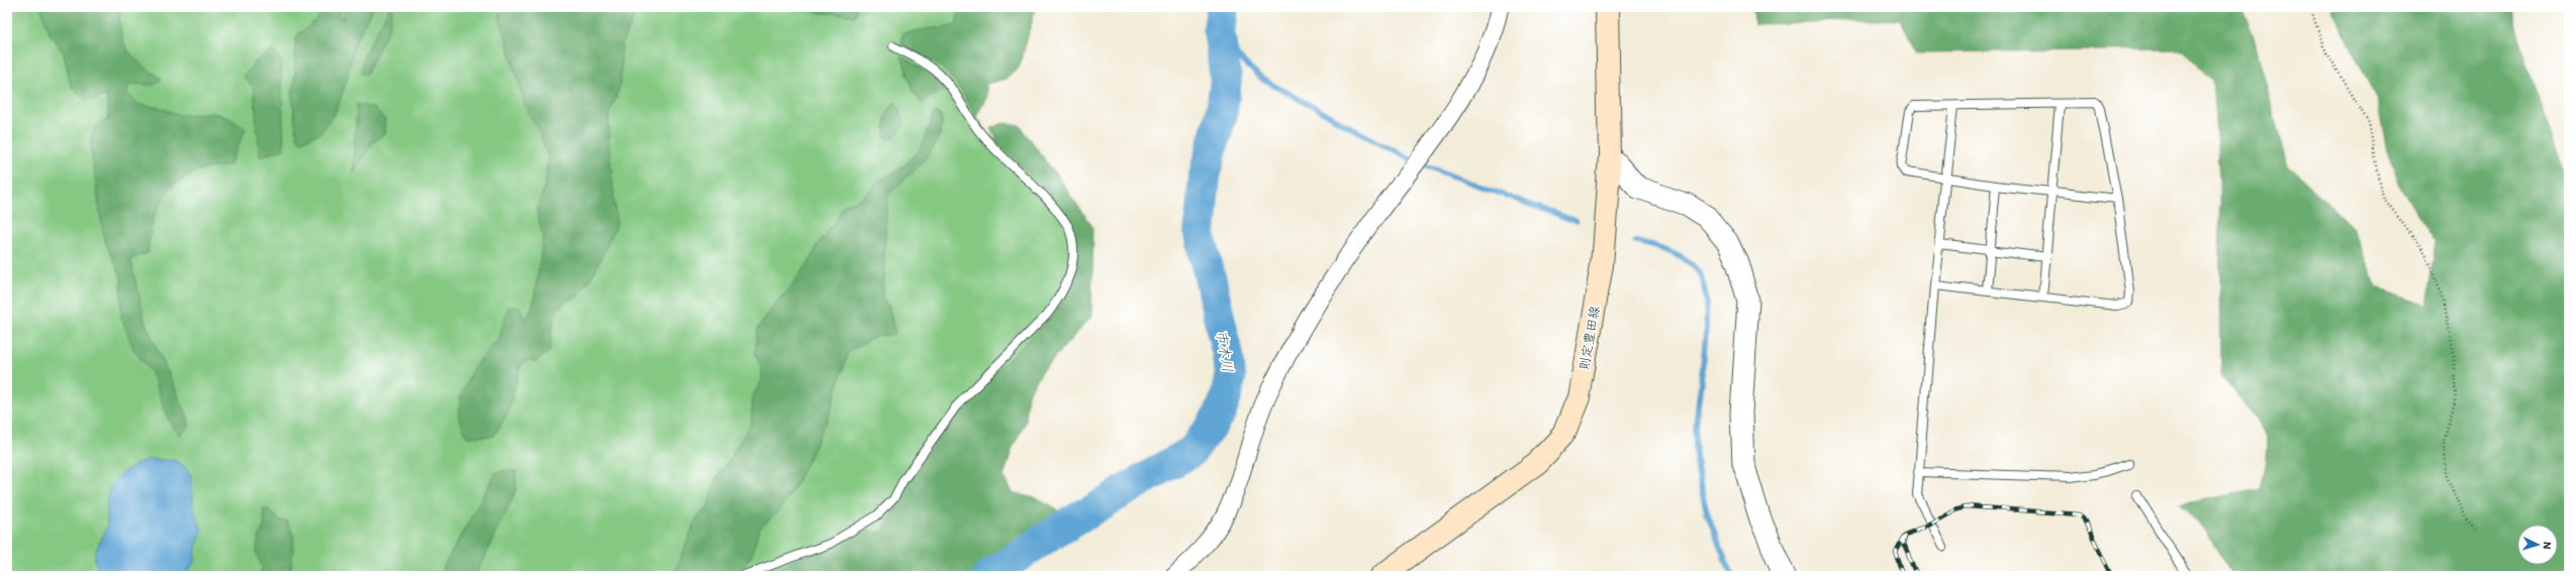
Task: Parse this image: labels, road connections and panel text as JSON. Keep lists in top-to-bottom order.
{
  "streets": {
    "main road": ["則定豊田線"]
  },
  "water": ["市木川"],
  "north": "right"
}
